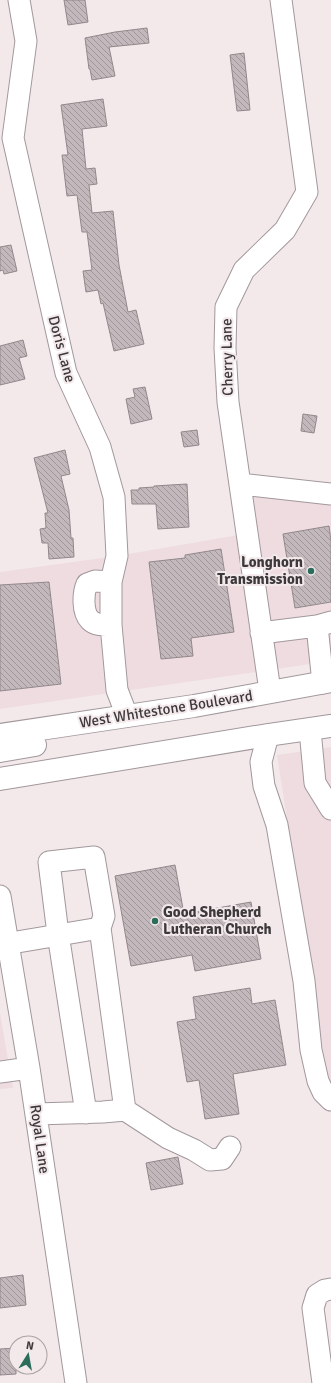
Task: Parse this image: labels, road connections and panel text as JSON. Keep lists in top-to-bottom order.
{
  "streets": {
    "main road": ["West Whitestone Boulevard"],
    "street": ["Doris Lane", "Cherry Lane", "Royal Lane"]
  },
  "crossings": [
    ["Doris Lane", "West Whitestone Boulevard"],
    ["Cherry Lane", "West Whitestone Boulevard"]
  ],
  "places": ["Longhorn Transmission", "Good Shepherd Lutheran Church"],
  "north": "top"
}
